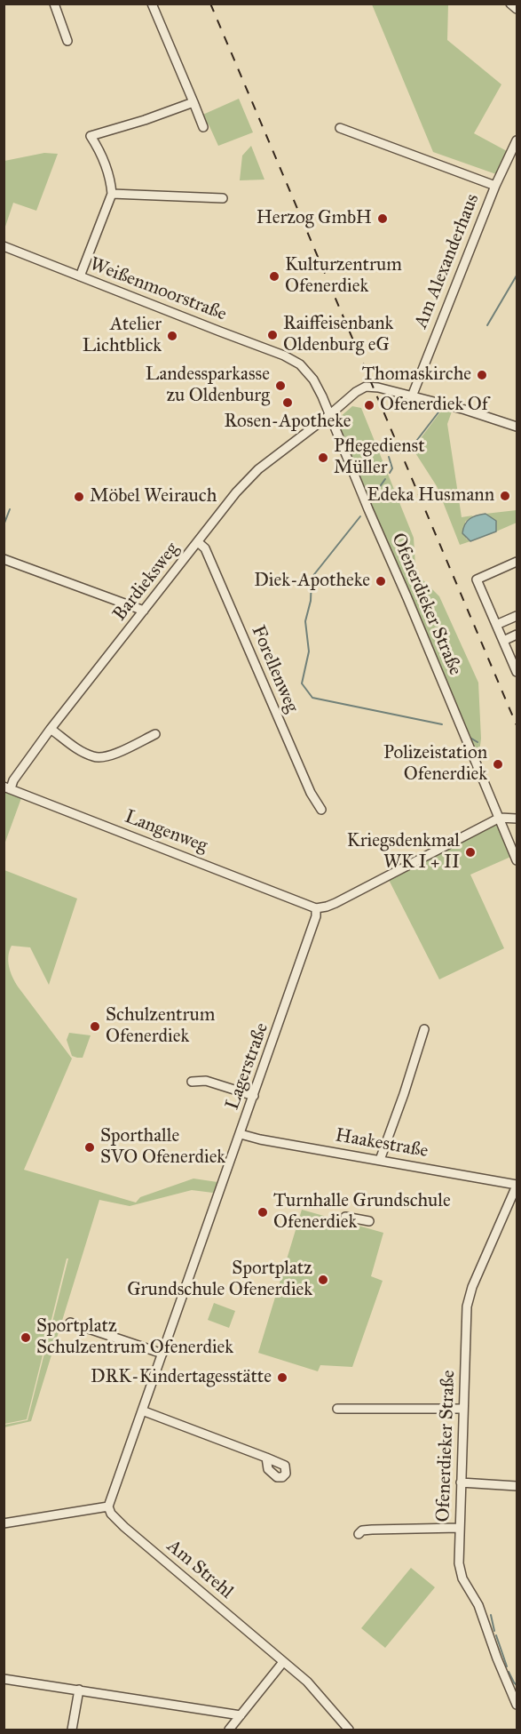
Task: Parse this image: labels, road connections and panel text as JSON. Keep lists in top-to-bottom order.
{
  "streets": {
    "street": [
      "Am Alexanderhaus",
      "Weißenmoorstraße",
      "Bardieksweg",
      "Ofenerdieker Straße",
      "Forellenweg",
      "Langenweg",
      "Lagerstraße",
      "Haakestraße",
      "Am Strehl"
    ]
  },
  "crossings": [
    ["Am Alexanderhaus", "Bardieksweg"],
    ["Weißenmoorstraße", "Ofenerdieker Straße"],
    ["Bardieksweg", "Ofenerdieker Straße"],
    ["Bardieksweg", "Forellenweg"],
    ["Bardieksweg", "Langenweg"],
    ["Ofenerdieker Straße", "Haakestraße"],
    ["Langenweg", "Lagerstraße"],
    ["Lagerstraße", "Haakestraße"],
    ["Lagerstraße", "Am Strehl"]
  ],
  "places": [
    "Herzog GmbH",
    "Kulturzentrum Ofenerdiek",
    "Raiffeisenbank Oldenburg eG",
    "Atelier Lichtblick",
    "Thomaskirche",
    "Landessparkasse zu Oldenburg",
    "Rosen-Apotheke",
    "Ofenerdiek Of",
    "Pflegedienst Müller",
    "Edeka Husmann",
    "Möbel Weirauch",
    "Diek-Apotheke",
    "Polizeistation Ofenerdiek",
    "Kriegsdenkmal WK I + II",
    "Schulzentrum Ofenerdiek",
    "Sporthalle SVO Ofenerdiek",
    "Turnhalle Grundschule Ofenerdiek",
    "Sportplatz Grundschule Ofenerdiek",
    "Sportplatz Schulzentrum Ofenerdiek",
    "DRK-Kindertagesstätte"
  ]
}
